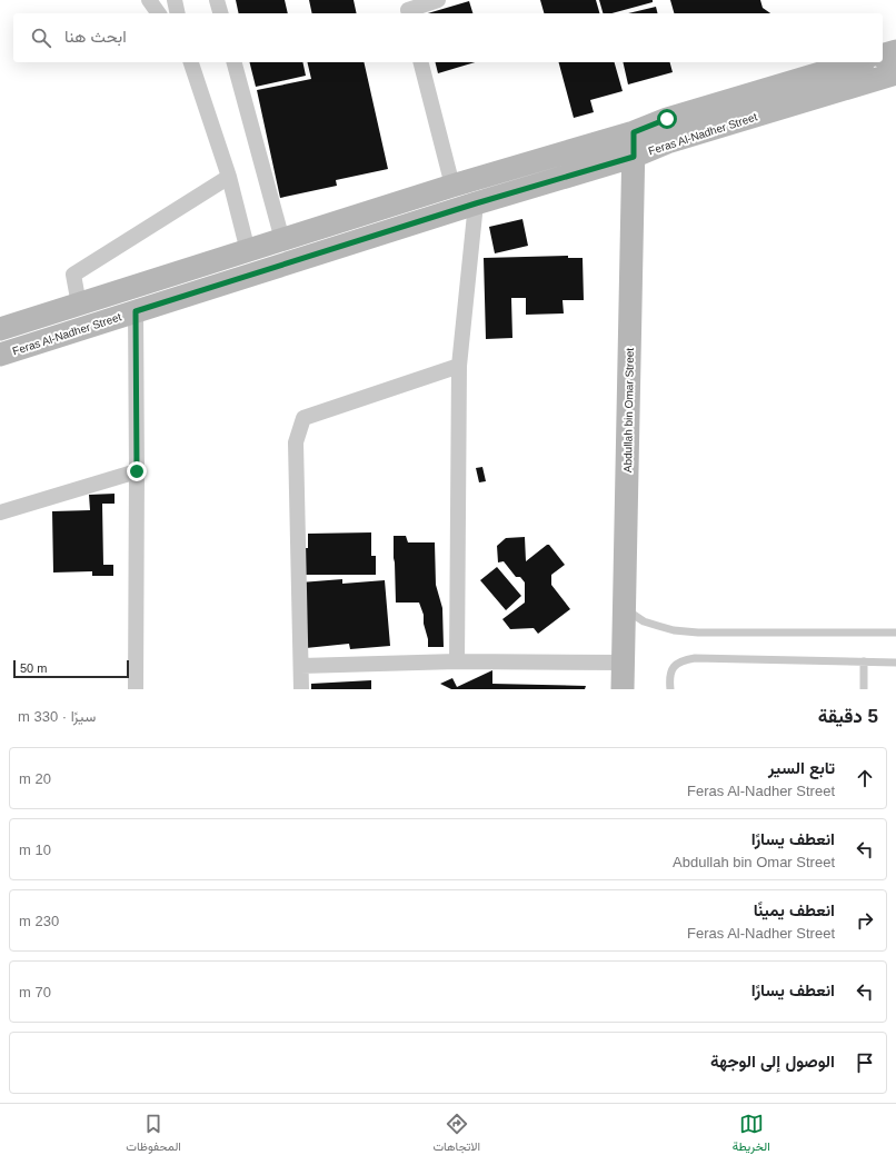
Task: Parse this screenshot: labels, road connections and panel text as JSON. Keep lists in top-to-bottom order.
{
  "streets": {
    "street": ["Feras Al-Nadher Street", "Abdullah bin Omar Street"]
  },
  "crossings": [
    ["Feras Al-Nadher Street", "Abdullah bin Omar Street"]
  ],
  "scale_bar": "50 m",
  "page": {
    "search": "ابحث هنا",
    "scale": "50 m",
    "heading": ["5 دقيقة", "سيرًا · 330 m"],
    "list": [
      ["تابع السير", "Feras Al-Nadher Street", "20 m"],
      ["انعطف يسارًا", "Abdullah bin Omar Street", "10 m"],
      ["انعطف يمينًا", "Feras Al-Nadher Street", "230 m"],
      ["انعطف يسارًا", "70 m"],
      "الوصول إلى الوجهة"
    ],
    "nav": ["الخريطة", "الاتجاهات", "المحفوظات"]
  }
}
